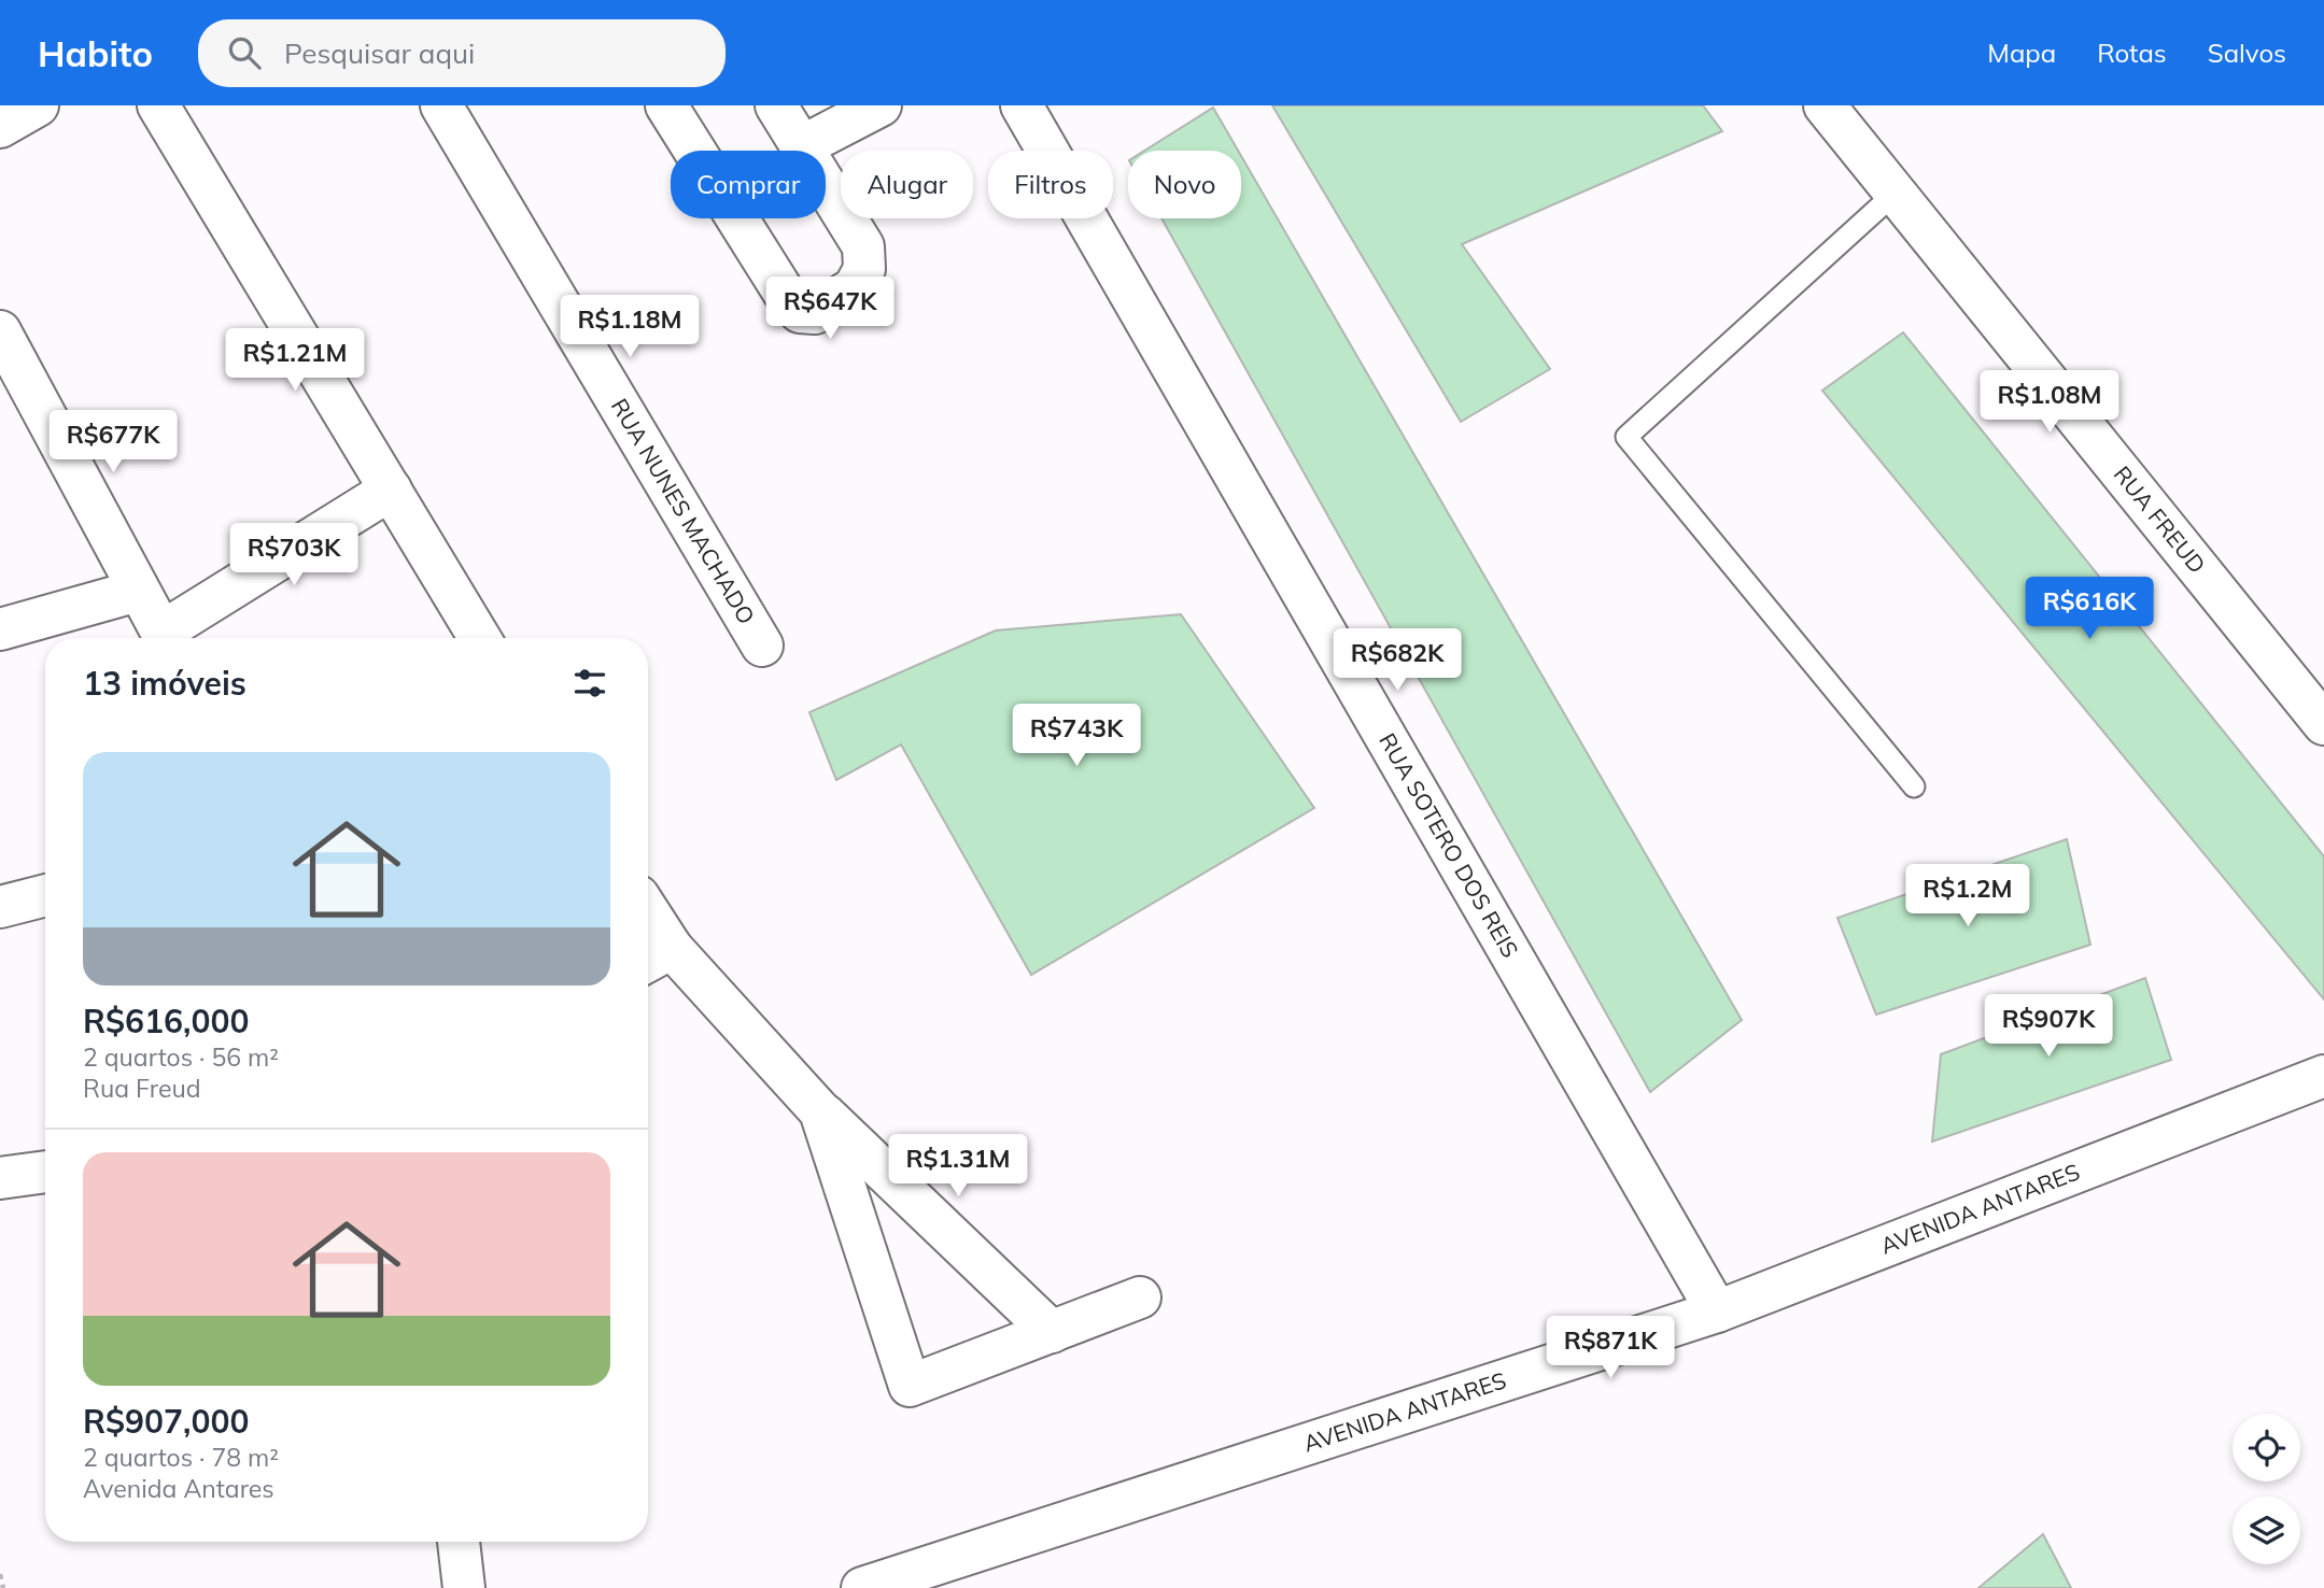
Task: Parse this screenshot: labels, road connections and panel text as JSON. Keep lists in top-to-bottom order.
{
  "streets": {
    "street": [
      "RUA NUNES MACHADO",
      "RUA FREUD",
      "RUA SOTERO DOS REIS",
      "AVENIDA ANTARES"
    ]
  },
  "crossings": [
    ["RUA SOTERO DOS REIS", "AVENIDA ANTARES"]
  ],
  "page": {
    "header": "Habito",
    "search": "Pesquisar aqui",
    "nav": ["Mapa", "Rotas", "Salvos"],
    "chip": [
      "Comprar",
      "Alugar",
      "Filtros",
      "Novo"
    ],
    "price": [
      "R$647K",
      "R$1.18M",
      "R$1.21M",
      "R$1.08M",
      "R$677K",
      "R$703K",
      "R$616K",
      "R$682K",
      "R$743K",
      "R$1.2M",
      "R$907K",
      "R$1.31M",
      "R$871K"
    ],
    "heading": "13 imóveis",
    "list": [
      {
        "name": "R$616,000",
        "note": "2 quartos · 56 m² · Rua Freud"
      },
      {
        "name": "R$907,000",
        "note": "2 quartos · 78 m² · Avenida Antares"
      }
    ]
  }
}
